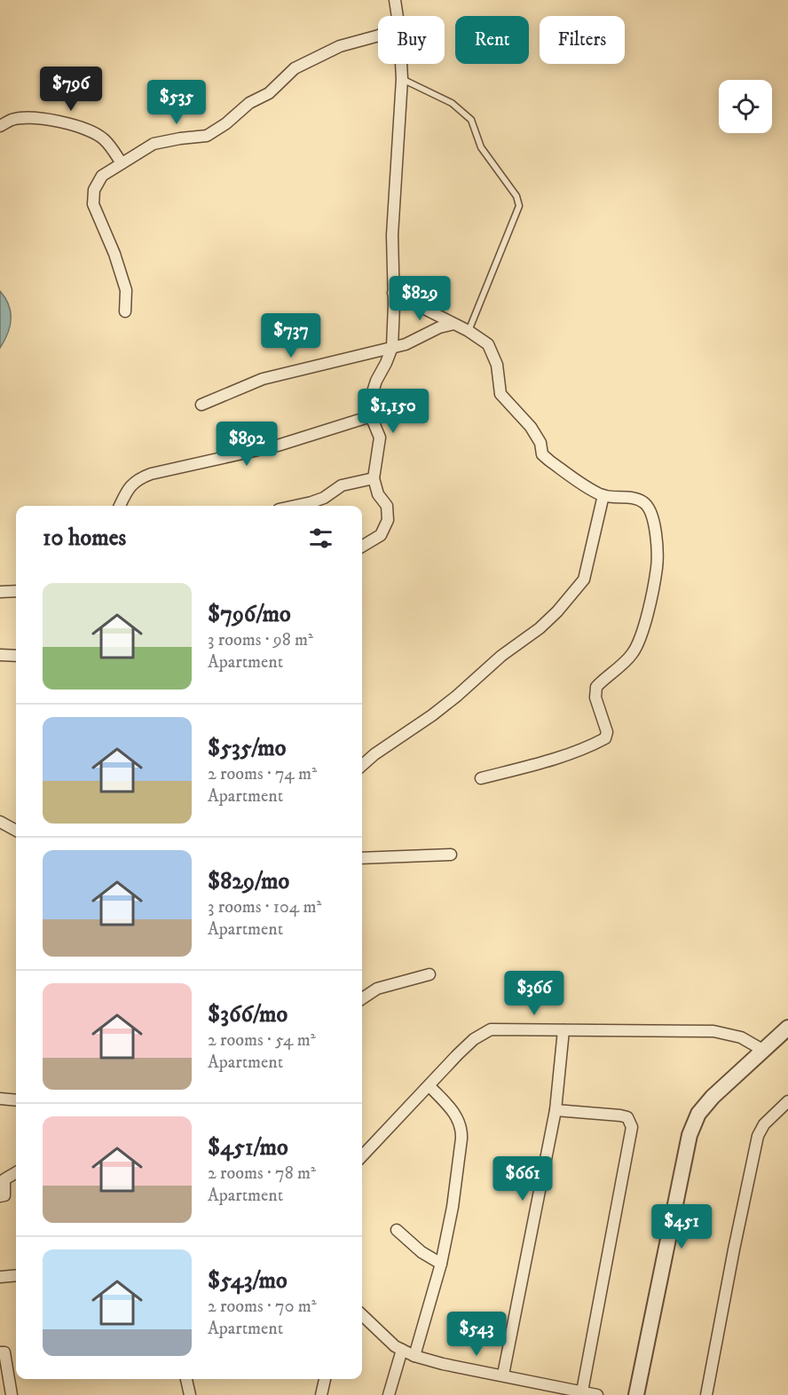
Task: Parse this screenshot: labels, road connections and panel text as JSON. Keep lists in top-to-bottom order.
{
  "page": {
    "chip": ["Buy", "Rent", "Filters"],
    "price": [
      "$796",
      "$535",
      "$829",
      "$737",
      "$1,150",
      "$892",
      "$366",
      "$661",
      "$451",
      "$543"
    ],
    "heading": "10 homes",
    "list": [
      {
        "name": "$796/mo",
        "note": "3 rooms · 98 m² · Apartment"
      },
      {
        "name": "$535/mo",
        "note": "2 rooms · 74 m² · Apartment"
      },
      {
        "name": "$829/mo",
        "note": "3 rooms · 104 m² · Apartment"
      },
      {
        "name": "$366/mo",
        "note": "2 rooms · 54 m² · Apartment"
      },
      {
        "name": "$451/mo",
        "note": "2 rooms · 78 m² · Apartment"
      },
      {
        "name": "$543/mo",
        "note": "2 rooms · 70 m² · Apartment"
      }
    ]
  }
}
